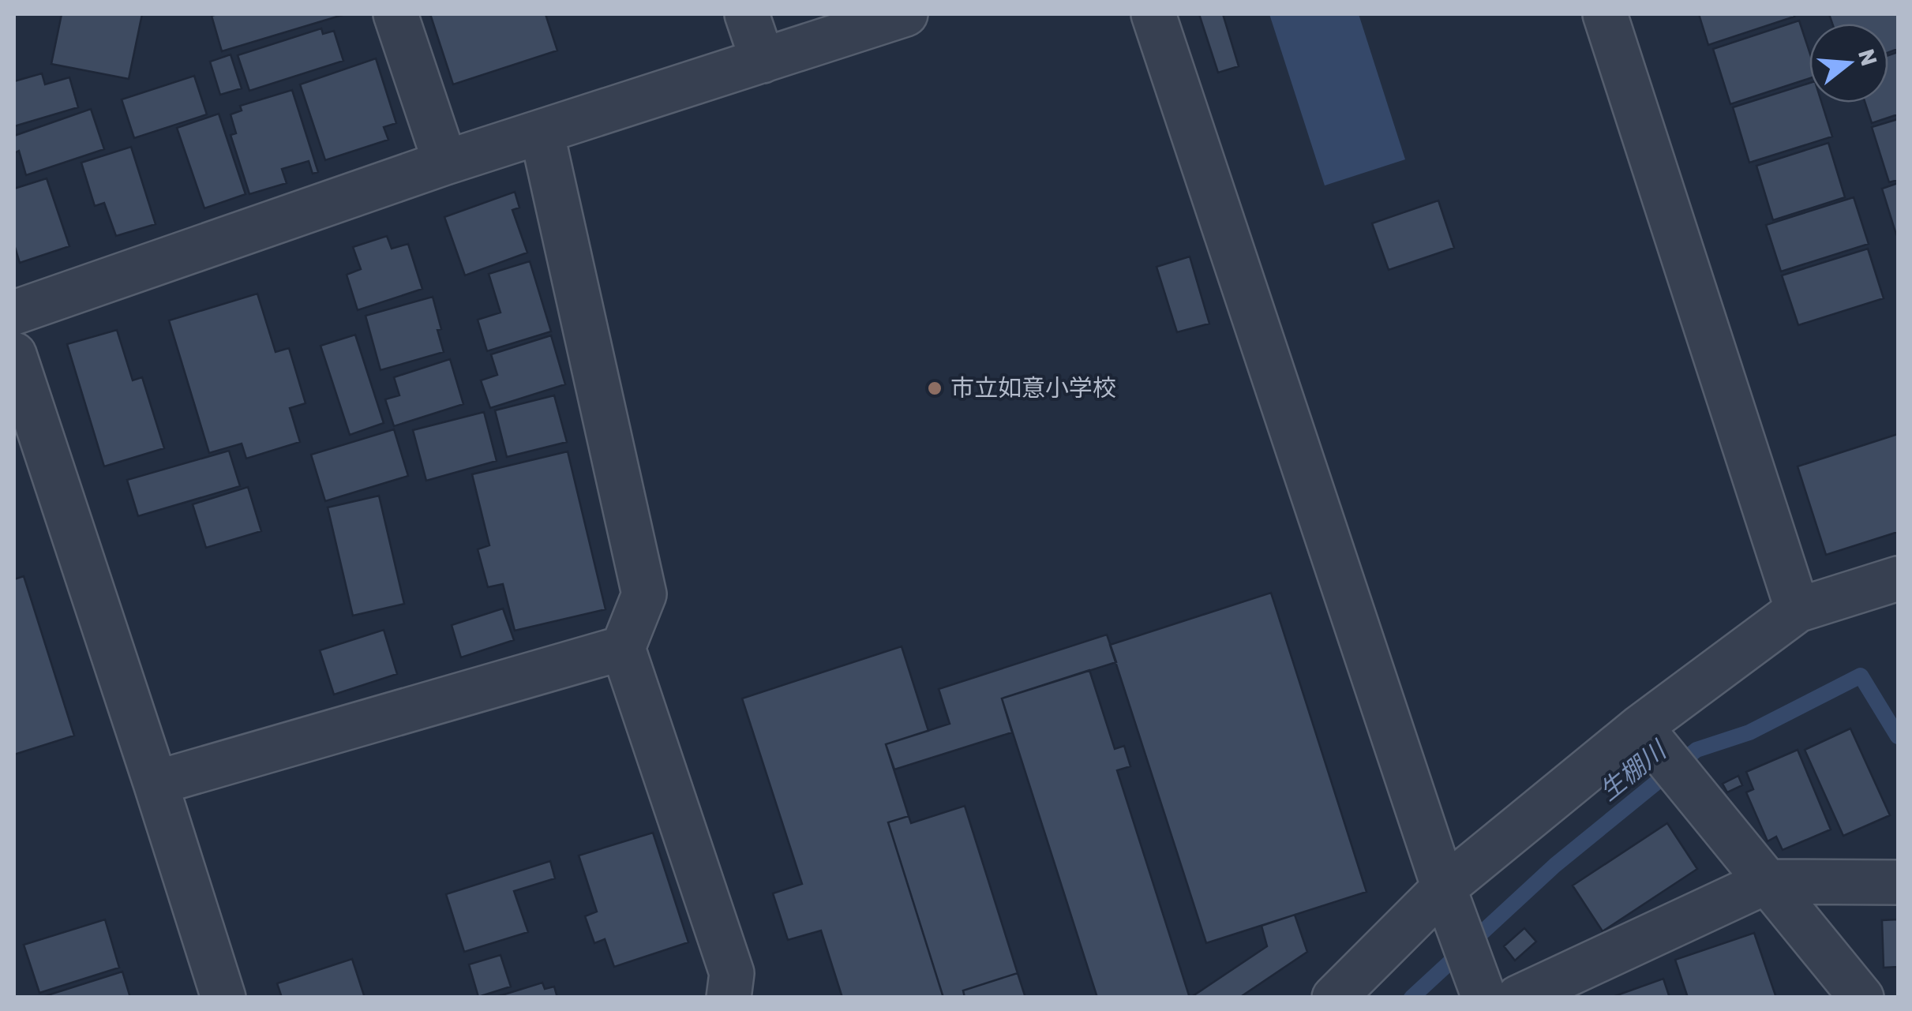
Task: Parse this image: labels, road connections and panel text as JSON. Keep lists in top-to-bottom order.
{
  "water": ["生棚川"],
  "places": ["市立如意小学校"],
  "north": "right"
}
